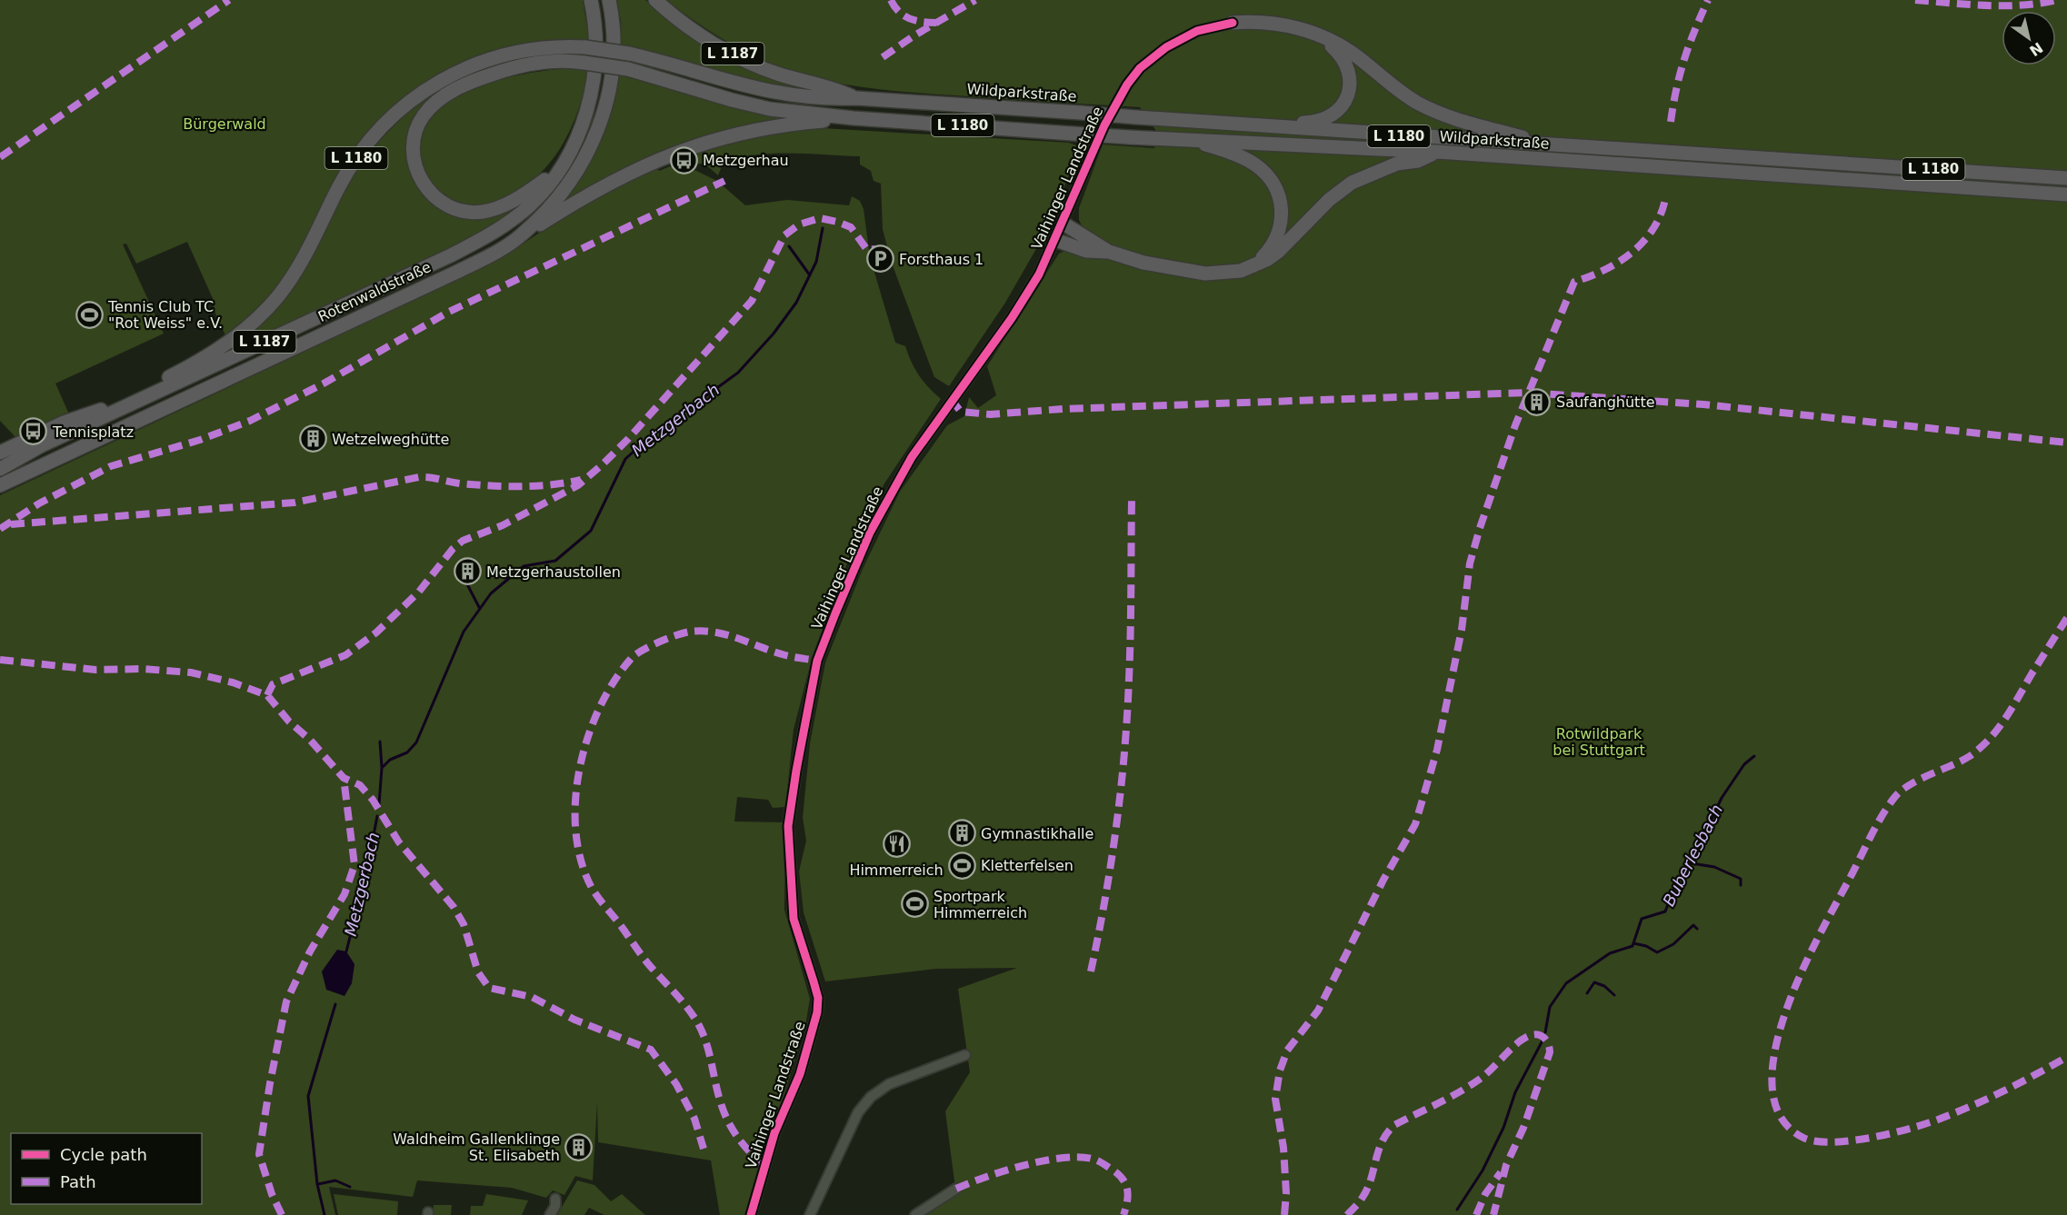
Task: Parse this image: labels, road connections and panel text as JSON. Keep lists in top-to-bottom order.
{
  "streets": {
    "highway": [
      "L 1187",
      "Wildparkstraße",
      "L 1180",
      "Rotenwaldstraße"
    ],
    "street": ["Vaihinger Landstraße"]
  },
  "crossings": [
    ["L 1187", "Wildparkstraße"],
    ["L 1187", "L 1180"],
    ["L 1187", "Rotenwaldstraße"],
    ["Wildparkstraße", "L 1180"],
    ["L 1180", "Vaihinger Landstraße"],
    ["L 1180", "Rotenwaldstraße"]
  ],
  "water": ["Metzgerbach", "Buberlesbach"],
  "parks": ["Bürgerwald", "Rotwildpark bei Stuttgart"],
  "places": {
    "bus stop": ["Metzgerhau", "Tennisplatz"],
    "parking": ["Forsthaus 1"],
    "sports": ["Tennis Club TC \"Rot Weiss\" e.V.", "Kletterfelsen", "Sportpark Himmerreich"],
    "building": [
      "Saufanghütte",
      "Wetzelweghütte",
      "Metzgerhaustollen",
      "Gymnastikhalle",
      "Waldheim Gallenklinge St. Elisabeth"
    ],
    "restaurant": ["Himmerreich"]
  },
  "legend": ["Cycle path", "Path"],
  "north": "bottom right"
}
